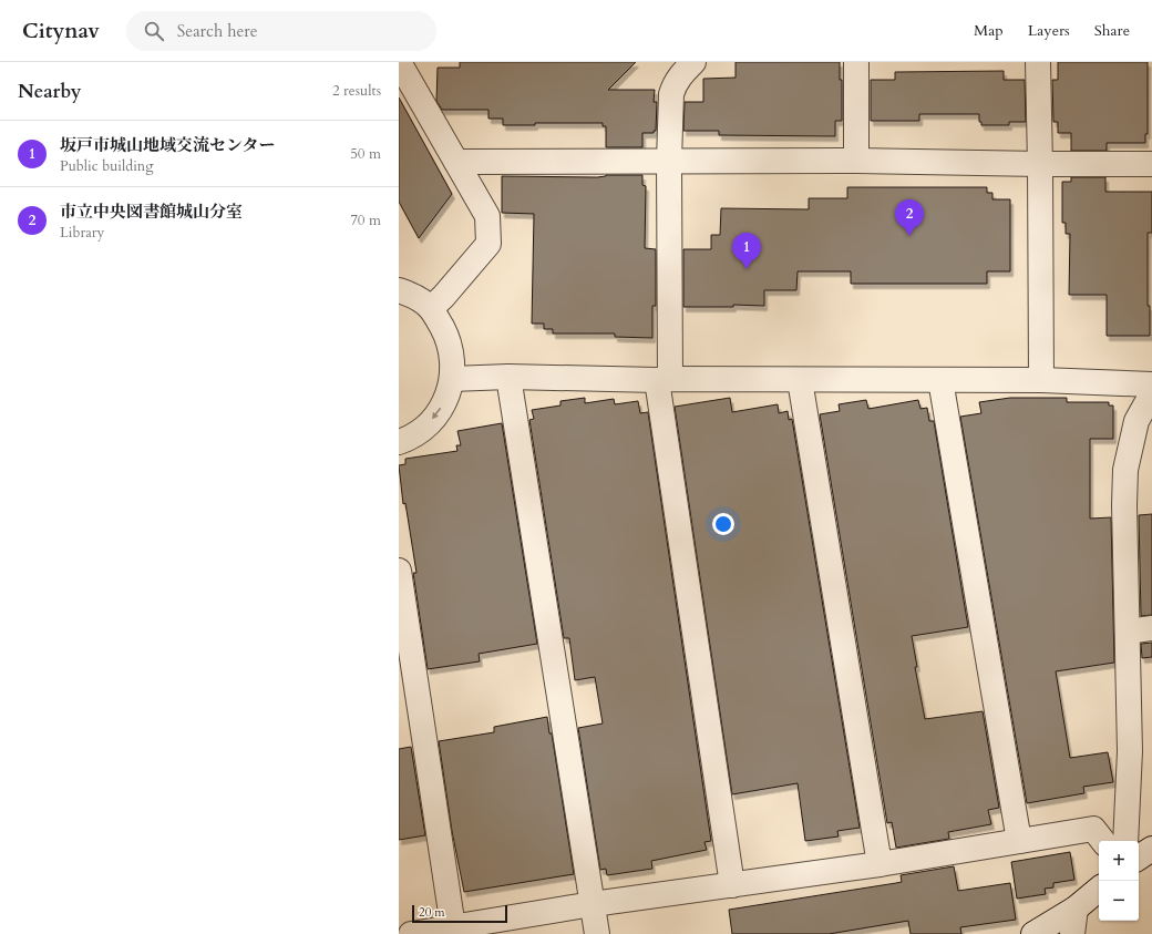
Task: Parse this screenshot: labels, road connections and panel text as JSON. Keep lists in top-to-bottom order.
{
  "scale_bar": "20 m",
  "page": {
    "header": "Citynav",
    "search": "Search here",
    "nav": ["Map", "Layers", "Share"],
    "heading": ["Nearby", "2 results"],
    "list": [
      {
        "mark": "1",
        "name": "坂戸市城山地域交流センター",
        "note": "Public building",
        "value": "50 m"
      },
      {
        "mark": "2",
        "name": "市立中央図書館城山分室",
        "note": "Library",
        "value": "70 m"
      }
    ],
    "pins": ["2", "1"],
    "map_buttons": ["+", "−"],
    "scale": "20 m"
  }
}
